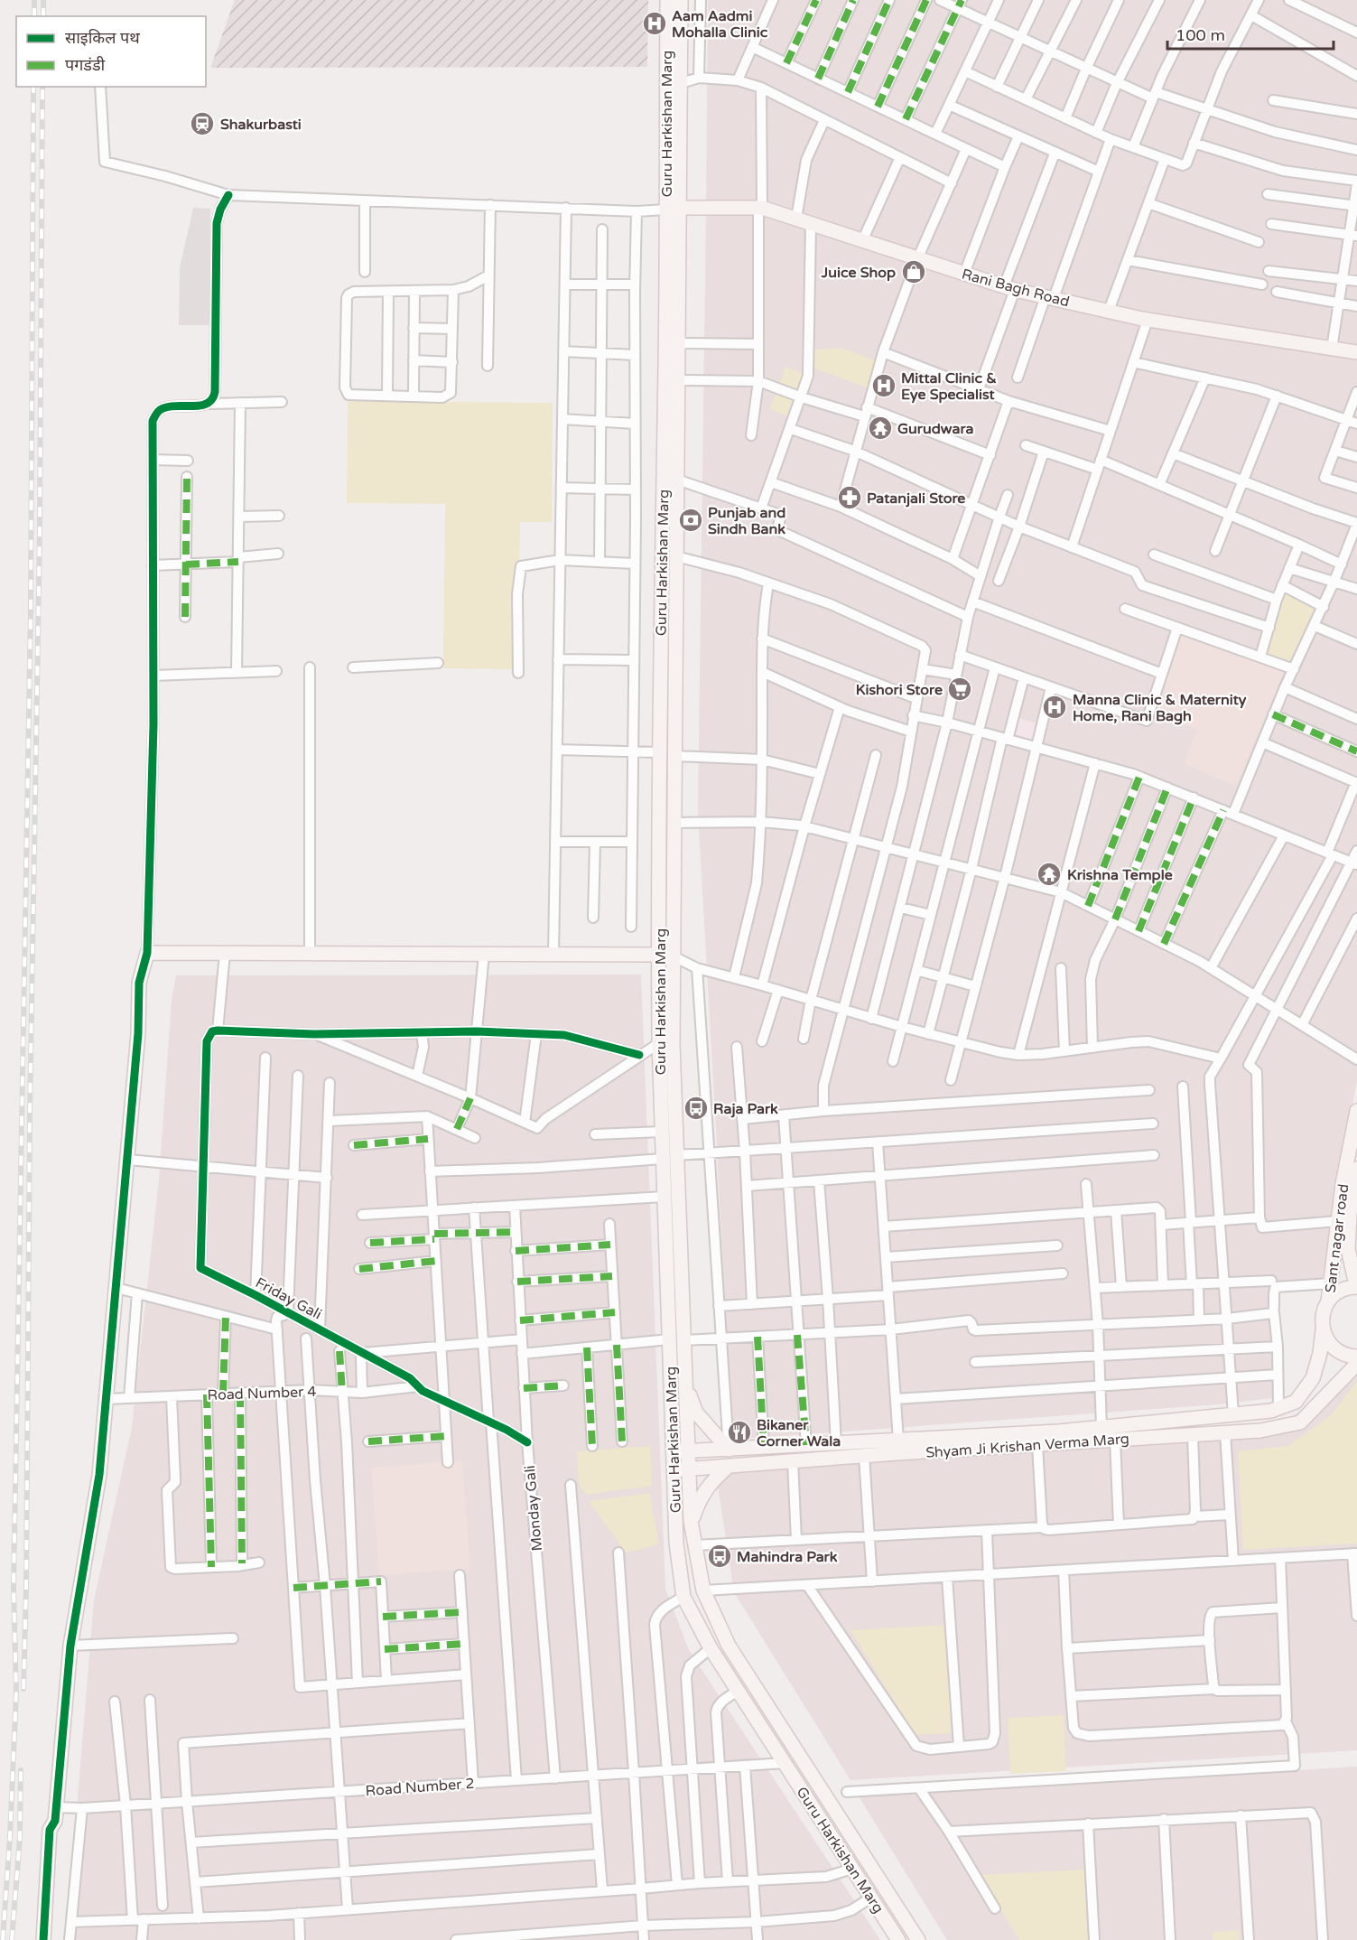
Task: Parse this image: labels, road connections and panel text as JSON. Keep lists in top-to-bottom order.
{
  "streets": {
    "street": [
      "Guru Harkishan Marg",
      "Rani Bagh Road",
      "Sant nagar road",
      "Friday Gali",
      "Road Number 4",
      "Shyam Ji Krishan Verma Marg",
      "Monday Gali",
      "Road Number 2"
    ]
  },
  "crossings": [
    ["Guru Harkishan Marg", "Rani Bagh Road"],
    ["Guru Harkishan Marg", "Shyam Ji Krishan Verma Marg"],
    ["Guru Harkishan Marg", "Road Number 2"],
    ["Sant nagar road", "Shyam Ji Krishan Verma Marg"],
    ["Friday Gali", "Road Number 4"],
    ["Friday Gali", "Monday Gali"],
    ["Monday Gali", "Road Number 2"]
  ],
  "places": {
    "hospital": ["Aam Aadmi Mohalla Clinic", "Mittal Clinic & Eye Specialist", "Manna Clinic & Maternity Home, Rani Bagh"],
    "station": ["Shakurbasti"],
    "shop": ["Juice Shop"],
    "temple": ["Gurudwara", "Krishna Temple"],
    "pharmacy": ["Patanjali Store"],
    "bank": ["Punjab and Sindh Bank"],
    "supermarket": ["Kishori Store"],
    "bus stop": ["Raja Park", "Mahindra Park"],
    "restaurant": ["Bikaner Corner Wala"]
  },
  "legend": ["साइकिल पथ", "पगडंडी"],
  "scale_bar": "100 m"
}
